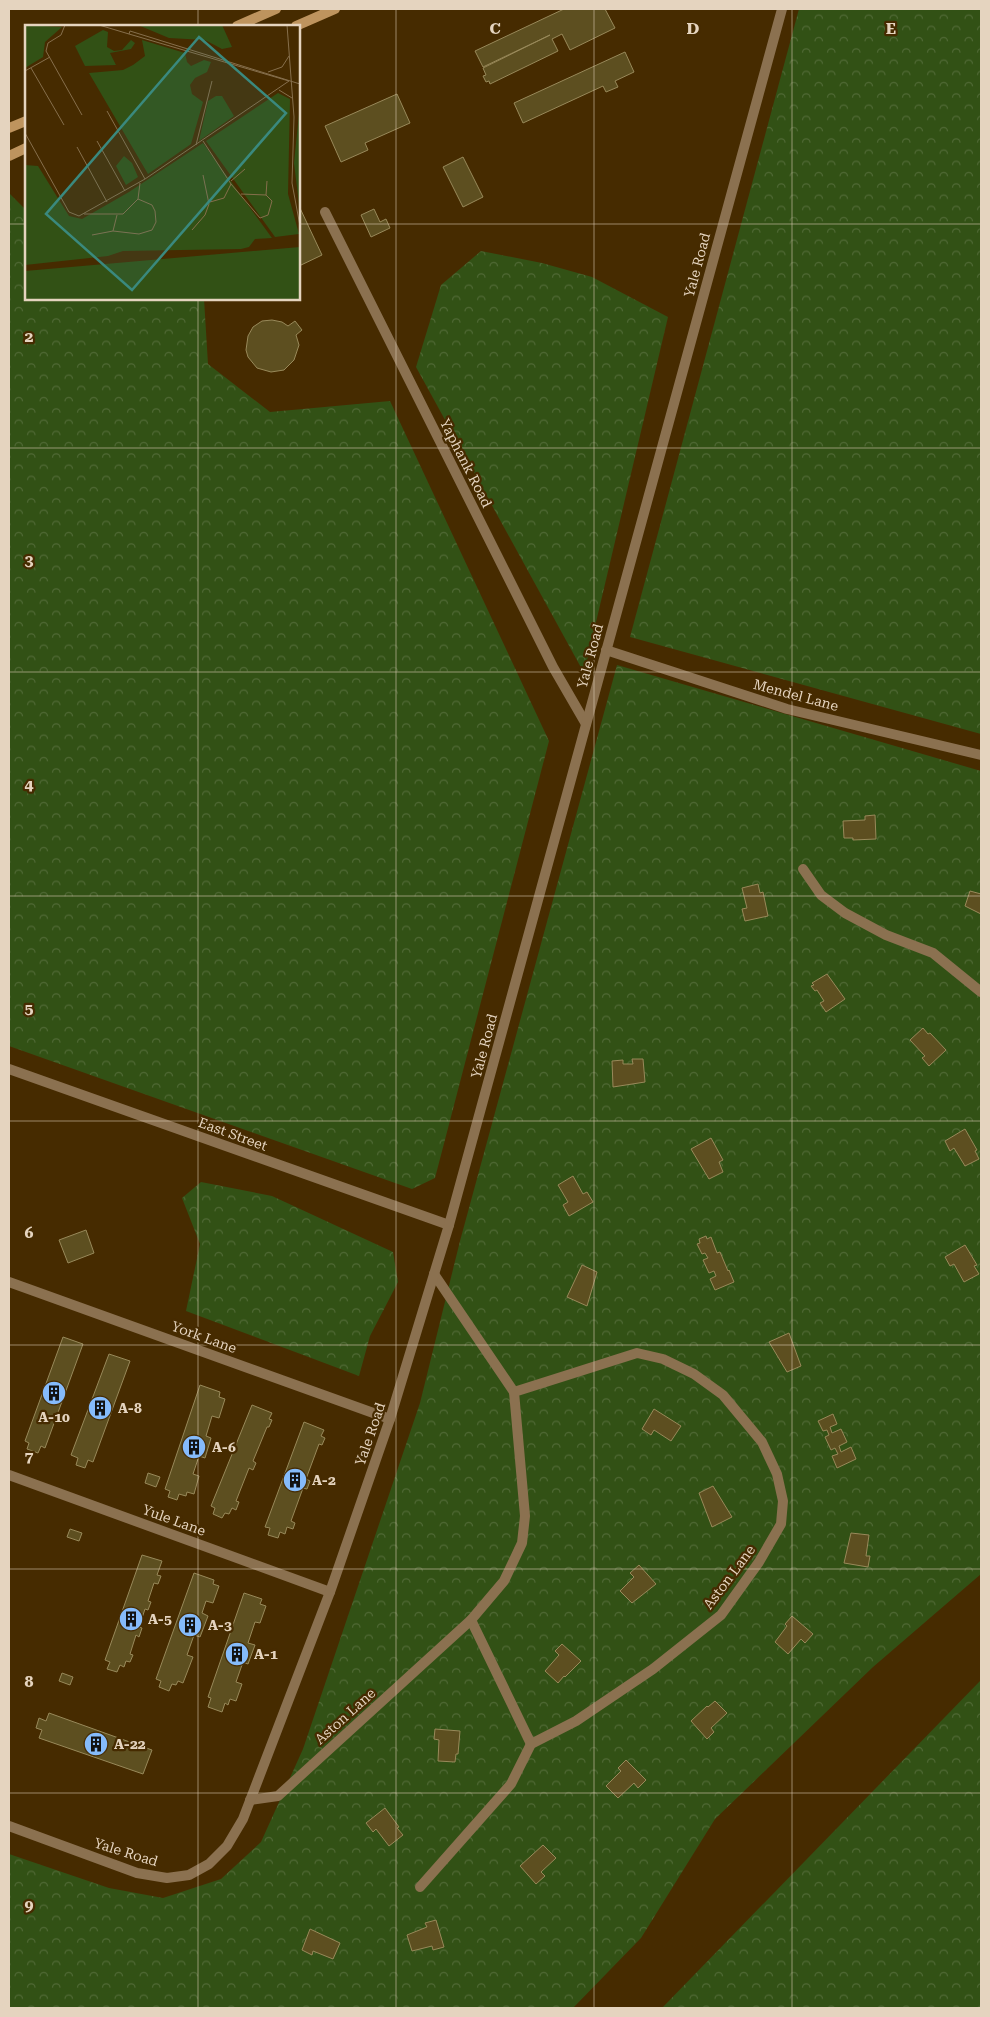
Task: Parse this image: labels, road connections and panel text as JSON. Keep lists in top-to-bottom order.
{
  "streets": {
    "street": [
      "Yale Road",
      "Yaphank Road",
      "Mendel Lane",
      "East Street",
      "York Lane",
      "Yule Lane",
      "Aston Lane"
    ]
  },
  "crossings": [
    ["Yale Road", "Yaphank Road"],
    ["Yale Road", "Mendel Lane"],
    ["Yale Road", "East Street"],
    ["Yale Road", "York Lane"],
    ["Yale Road", "Yule Lane"],
    ["Yale Road", "Aston Lane"]
  ],
  "places": {
    "building": [
      "A-10",
      "A-8",
      "A-6",
      "A-2",
      "A-5",
      "A-3",
      "A-1",
      "A-22"
    ]
  },
  "grid": {
    "columns": ["C", "D", "E"],
    "rows": [
      "2",
      "3",
      "4",
      "5",
      "6",
      "7",
      "8",
      "9"
    ]
  }
}
